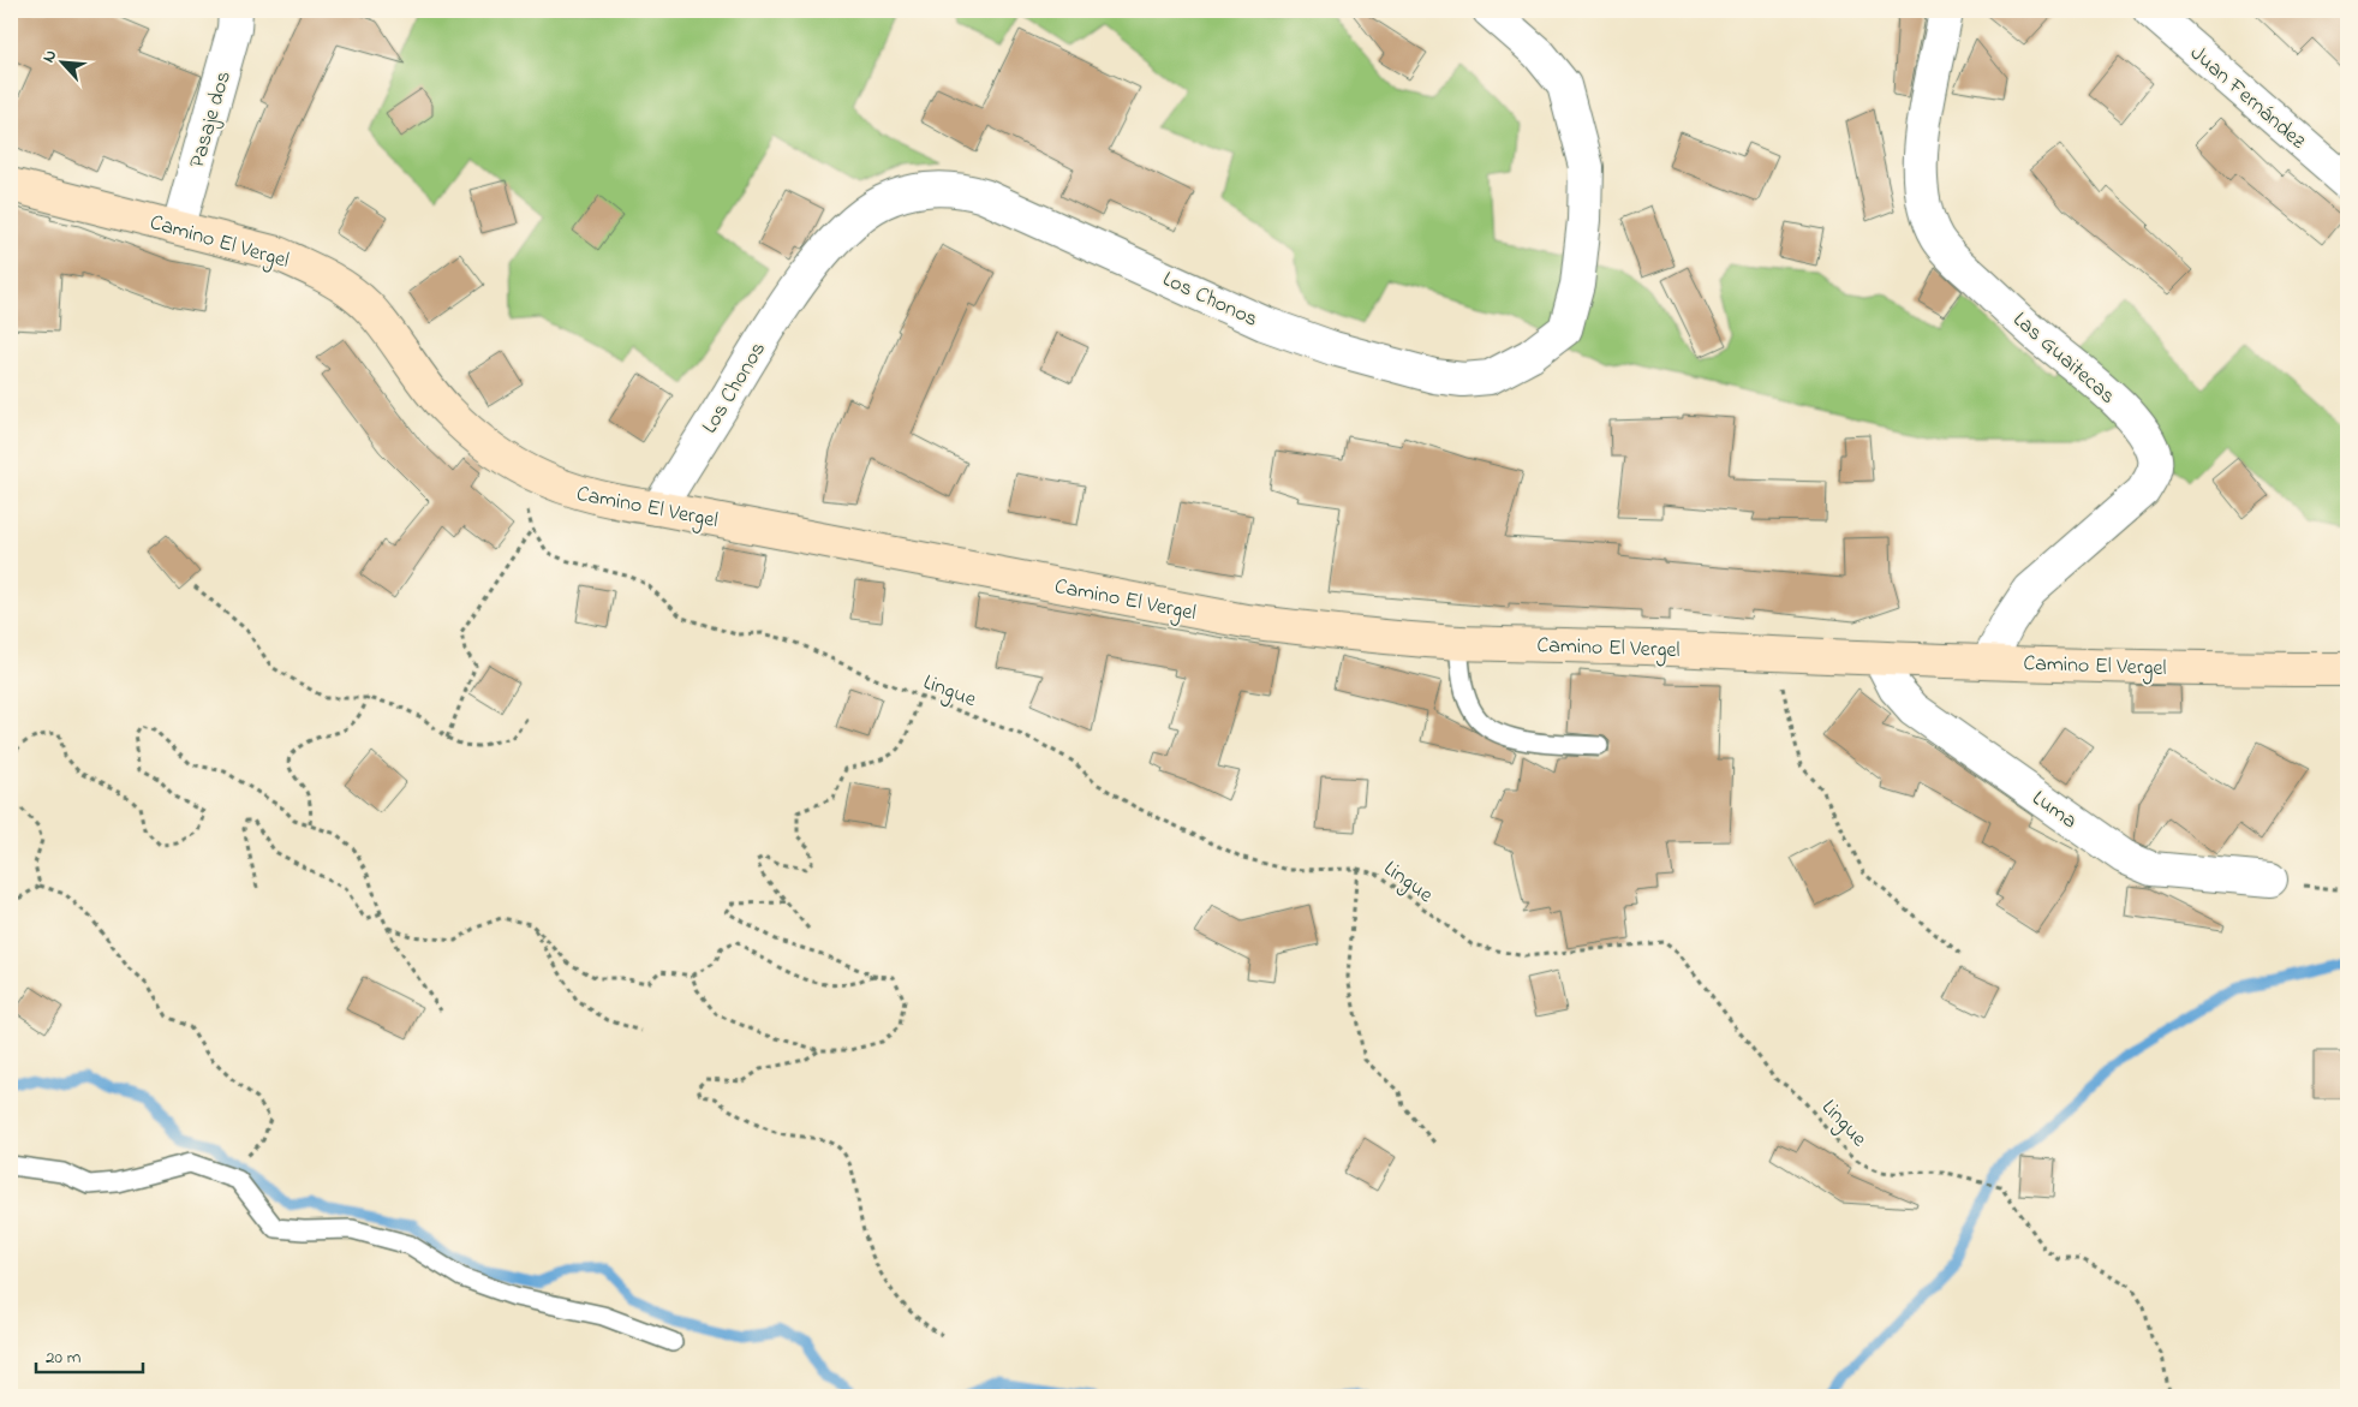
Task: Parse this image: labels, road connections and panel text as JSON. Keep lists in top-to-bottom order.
{
  "streets": {
    "street": [
      "Juan Fernández",
      "Pasaje dos",
      "Camino El Vergel",
      "Los Chonos",
      "Las Guaitecas",
      "Luma"
    ],
    "path": ["Lingue"]
  },
  "crossings": [
    ["Pasaje dos", "Camino El Vergel"],
    ["Camino El Vergel", "Los Chonos"],
    ["Camino El Vergel", "Las Guaitecas"],
    ["Camino El Vergel", "Lingue"],
    ["Camino El Vergel", "Luma"]
  ],
  "scale_bar": "20 m",
  "north": "top left"
}
